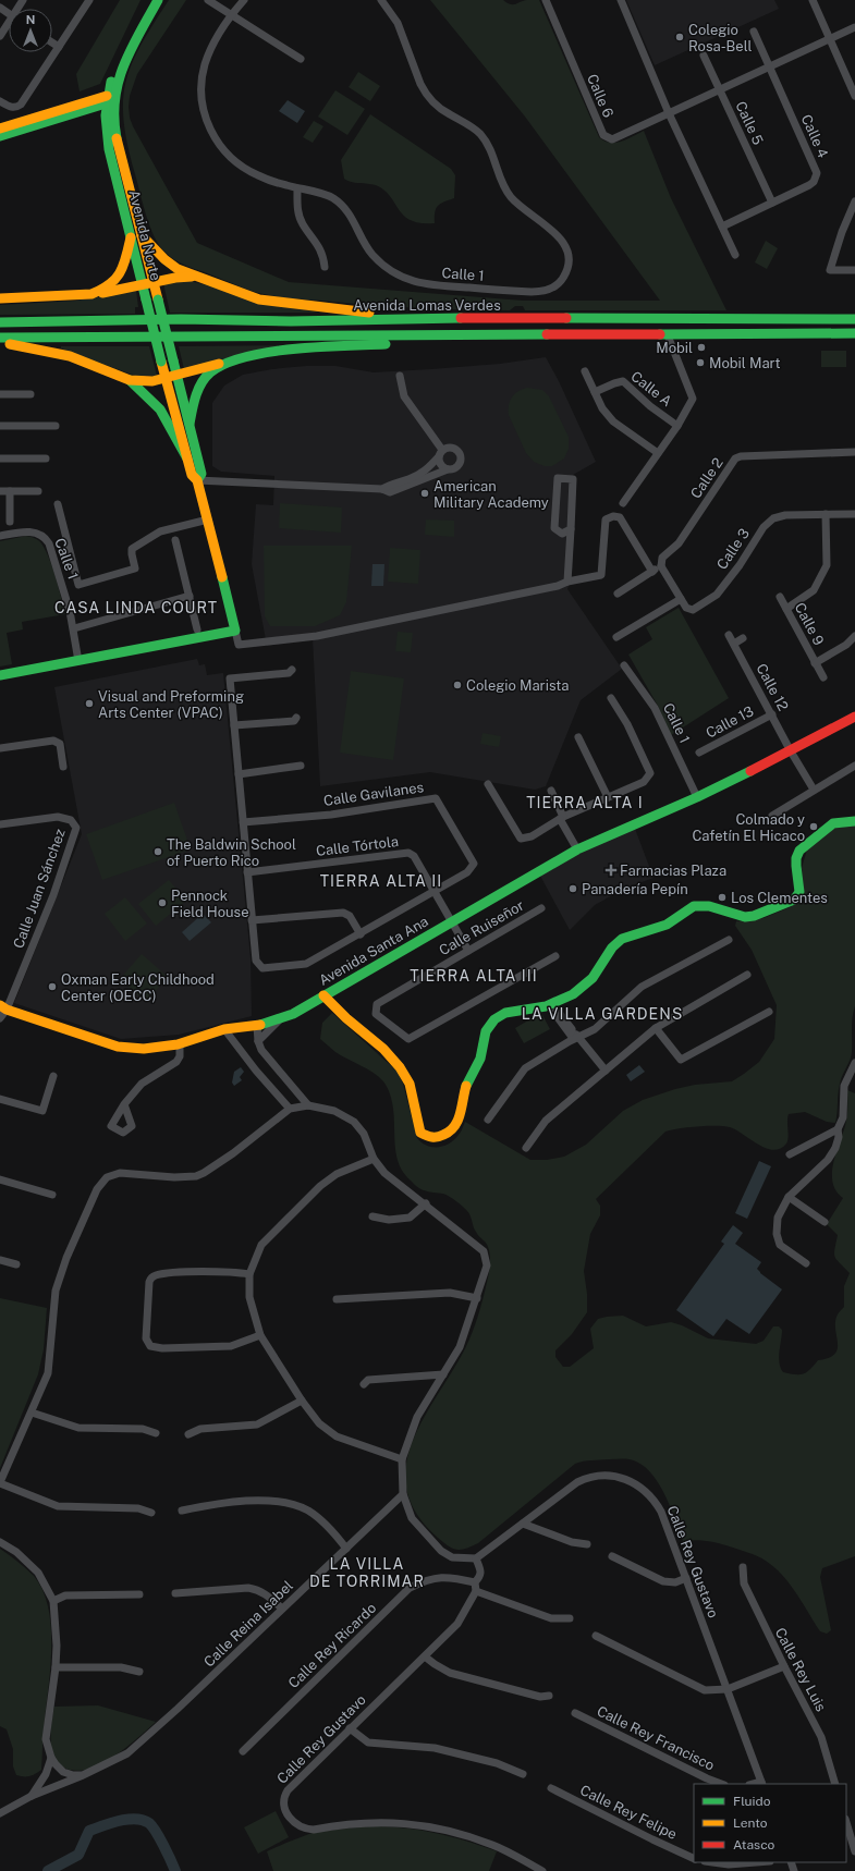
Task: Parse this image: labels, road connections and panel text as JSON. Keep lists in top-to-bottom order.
{
  "streets": {
    "main road": ["Avenida Norte", "Avenida Lomas Verdes", "Avenida Santa Ana"],
    "street": [
      "Calle 6",
      "Calle 5",
      "Calle 4",
      "Calle 1",
      "Calle A",
      "Calle 2",
      "Calle 3",
      "Calle 9",
      "Calle 12",
      "Calle 13",
      "Calle Gavilanes",
      "Calle Tórtola",
      "Calle Juan Sánchez",
      "Calle Ruiseñor",
      "Calle Rey Gustavo",
      "Calle Reina Isabel",
      "Calle Rey Ricardo",
      "Calle Rey Luis",
      "Calle Rey Francisco",
      "Calle Rey Felipe"
    ]
  },
  "crossings": [
    ["Calle 5", "Calle 4"],
    ["Calle 1", "Avenida Santa Ana"],
    ["Calle 12", "Calle 13"],
    ["Calle 12", "Avenida Santa Ana"],
    ["Calle Gavilanes", "Calle Tórtola"],
    ["Calle Tórtola", "Calle Ruiseñor"],
    ["Calle Tórtola", "Avenida Santa Ana"],
    ["Calle Juan Sánchez", "Avenida Santa Ana"],
    ["Calle Rey Gustavo", "Calle Rey Ricardo"]
  ],
  "districts": [
    "CASA LINDA COURT",
    "TIERRA ALTA I",
    "TIERRA ALTA II",
    "TIERRA ALTA III",
    "LA VILLA GARDENS",
    "LA VILLA DE TORRIMAR"
  ],
  "places": {
    "other": [
      "Colegio Rosa-Bell",
      "Mobil",
      "Mobil Mart",
      "American Military Academy",
      "Colegio Marista",
      "Visual and Preforming Arts Center (VPAC)",
      "Colmado y Cafetín El Hicaco",
      "The Baldwin School of Puerto Rico",
      "Panadería Pepín",
      "Los Clementes",
      "Pennock Field House",
      "Oxman Early Childhood Center (OECC)"
    ],
    "health": ["Farmacias Plaza"]
  },
  "legend": ["Fluido", "Lento", "Atasco"],
  "north": "top"
}
